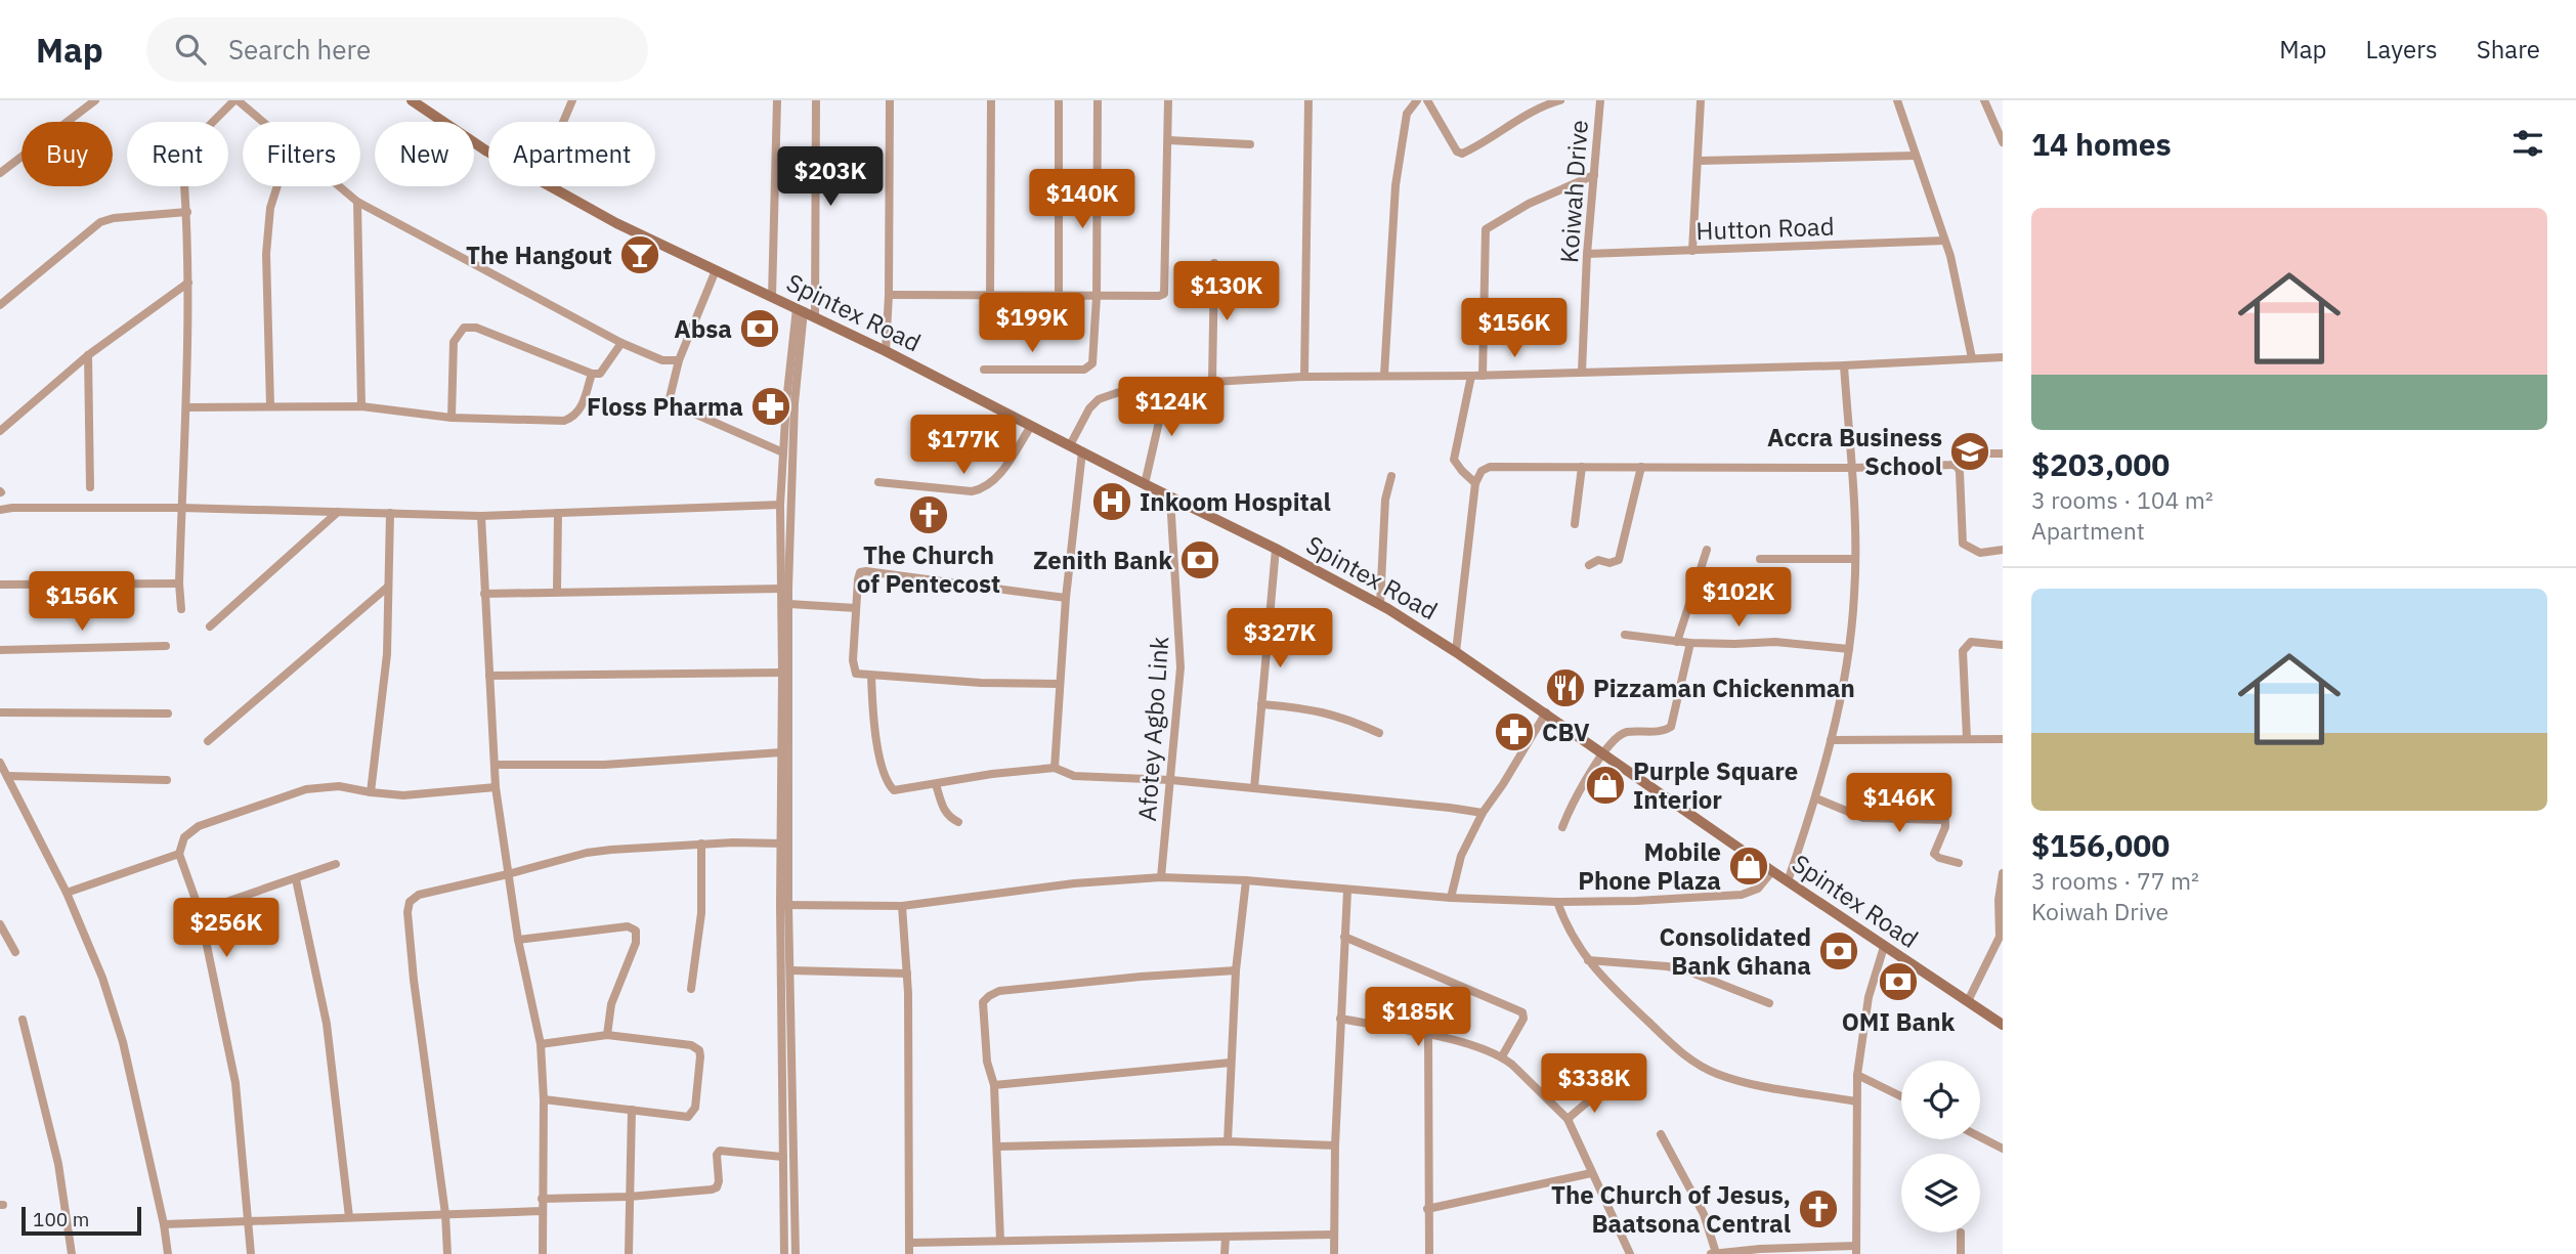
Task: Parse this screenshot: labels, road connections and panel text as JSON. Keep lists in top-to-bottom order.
{
  "streets": {
    "main road": ["Spintex Road"],
    "street": ["Koiwah Drive", "Hutton Road", "Afotey Agbo Link"]
  },
  "crossings": [
    ["Koiwah Drive", "Hutton Road"],
    ["Spintex Road", "Afotey Agbo Link"]
  ],
  "places": {
    "bar": ["The Hangout"],
    "bank": [
      "Absa",
      "Zenith Bank",
      "Consolidated Bank Ghana",
      "OMI Bank"
    ],
    "pharmacy": ["Floss Pharma", "CBV"],
    "school or university": ["Accra Business School"],
    "hospital": ["Inkoom Hospital"],
    "church": ["The Church of Pentecost", "The Church of Jesus, Baatsona Central"],
    "restaurant": ["Pizzaman Chickenman"],
    "shop": ["Purple Square Interior", "Mobile Phone Plaza"]
  },
  "scale_bar": "100 m",
  "page": {
    "header": "Map",
    "search": "Search here",
    "nav": ["Map", "Layers", "Share"],
    "heading": "14 homes",
    "chip": [
      "Buy",
      "Rent",
      "Filters",
      "New",
      "Apartment"
    ],
    "price": [
      "$203K",
      "$140K",
      "$130K",
      "$199K",
      "$156K",
      "$124K",
      "$177K",
      "$102K",
      "$156K",
      "$327K",
      "$146K",
      "$256K",
      "$185K",
      "$338K"
    ],
    "list": [
      {
        "name": "$203,000",
        "note": "3 rooms · 104 m² · Apartment"
      },
      {
        "name": "$156,000",
        "note": "3 rooms · 77 m² · Koiwah Drive"
      }
    ],
    "scale": "100 m"
  }
}
